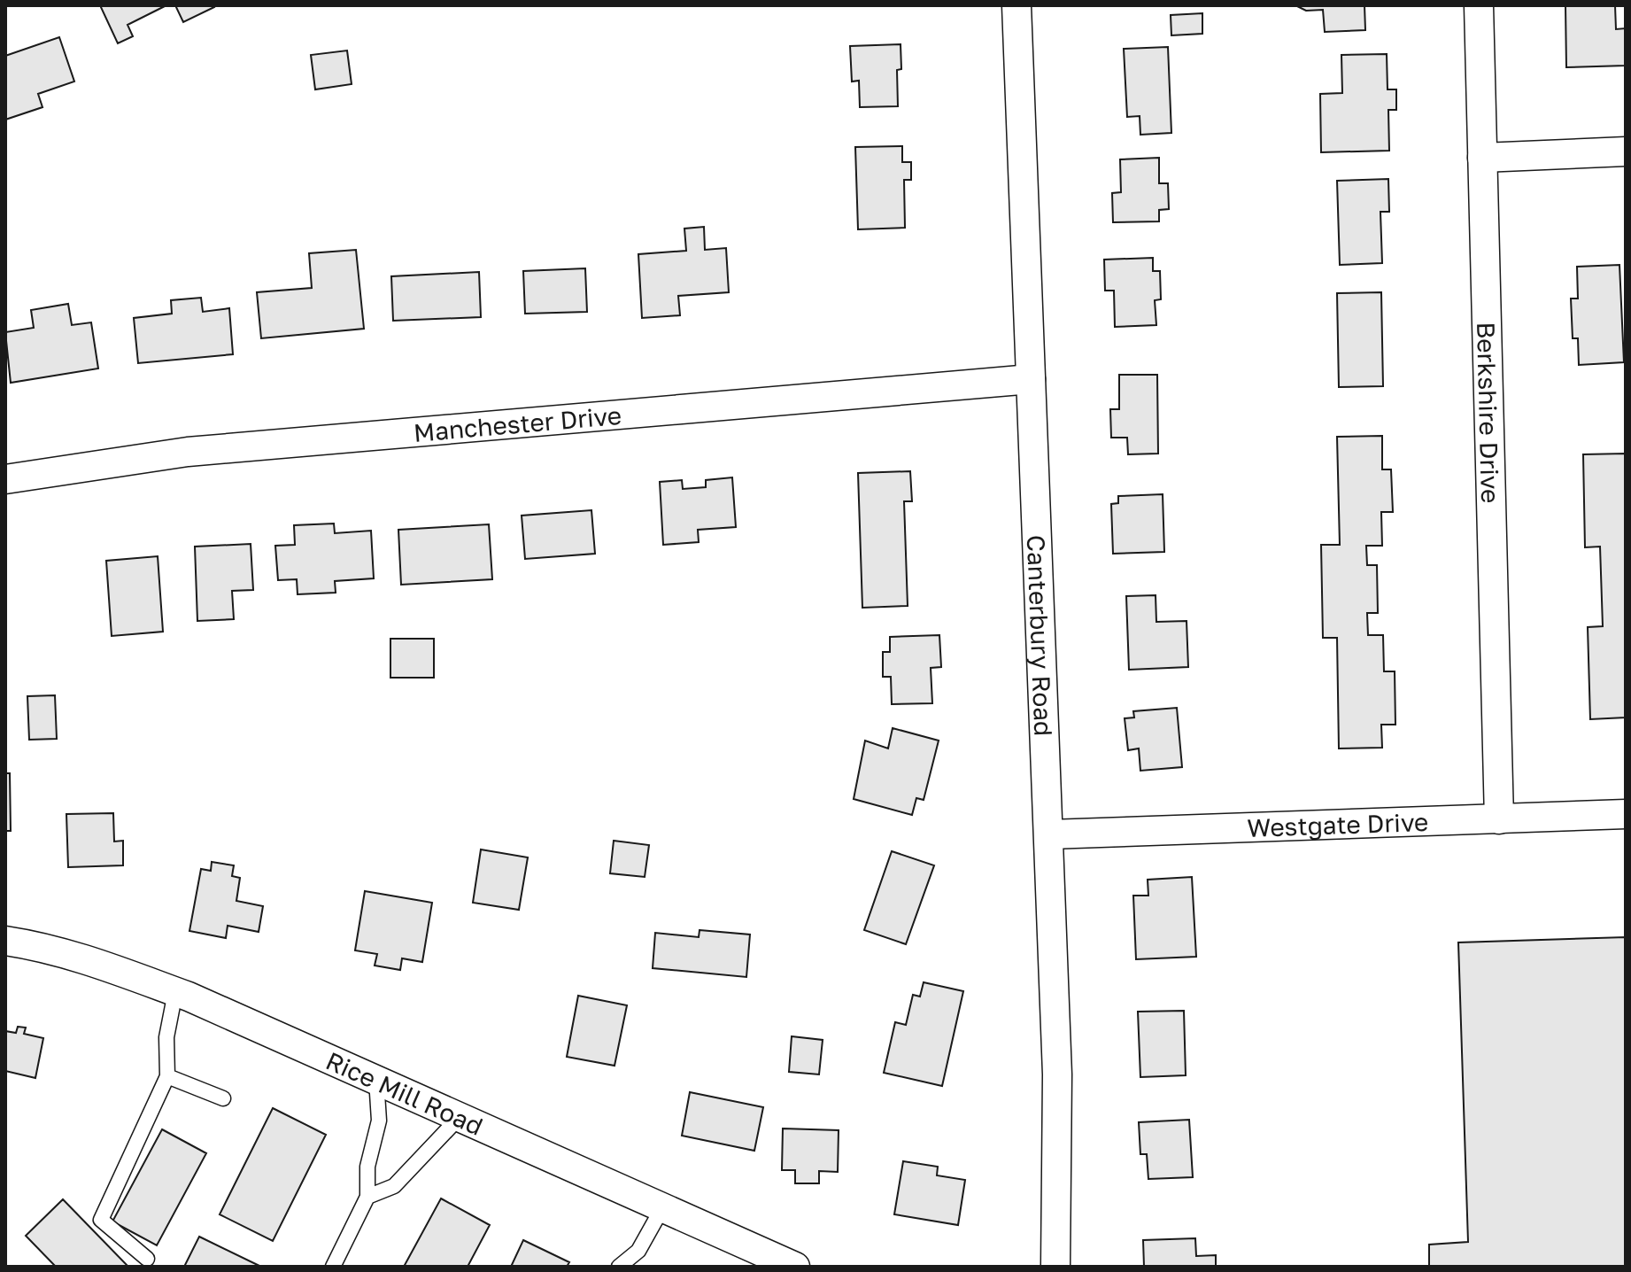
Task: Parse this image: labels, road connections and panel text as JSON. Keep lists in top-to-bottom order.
{
  "streets": {
    "street": [
      "Berkshire Drive",
      "Manchester Drive",
      "Canterbury Road",
      "Westgate Drive",
      "Rice Mill Road"
    ]
  },
  "crossings": [
    ["Berkshire Drive", "Westgate Drive"],
    ["Manchester Drive", "Canterbury Road"],
    ["Canterbury Road", "Westgate Drive"]
  ]
}
